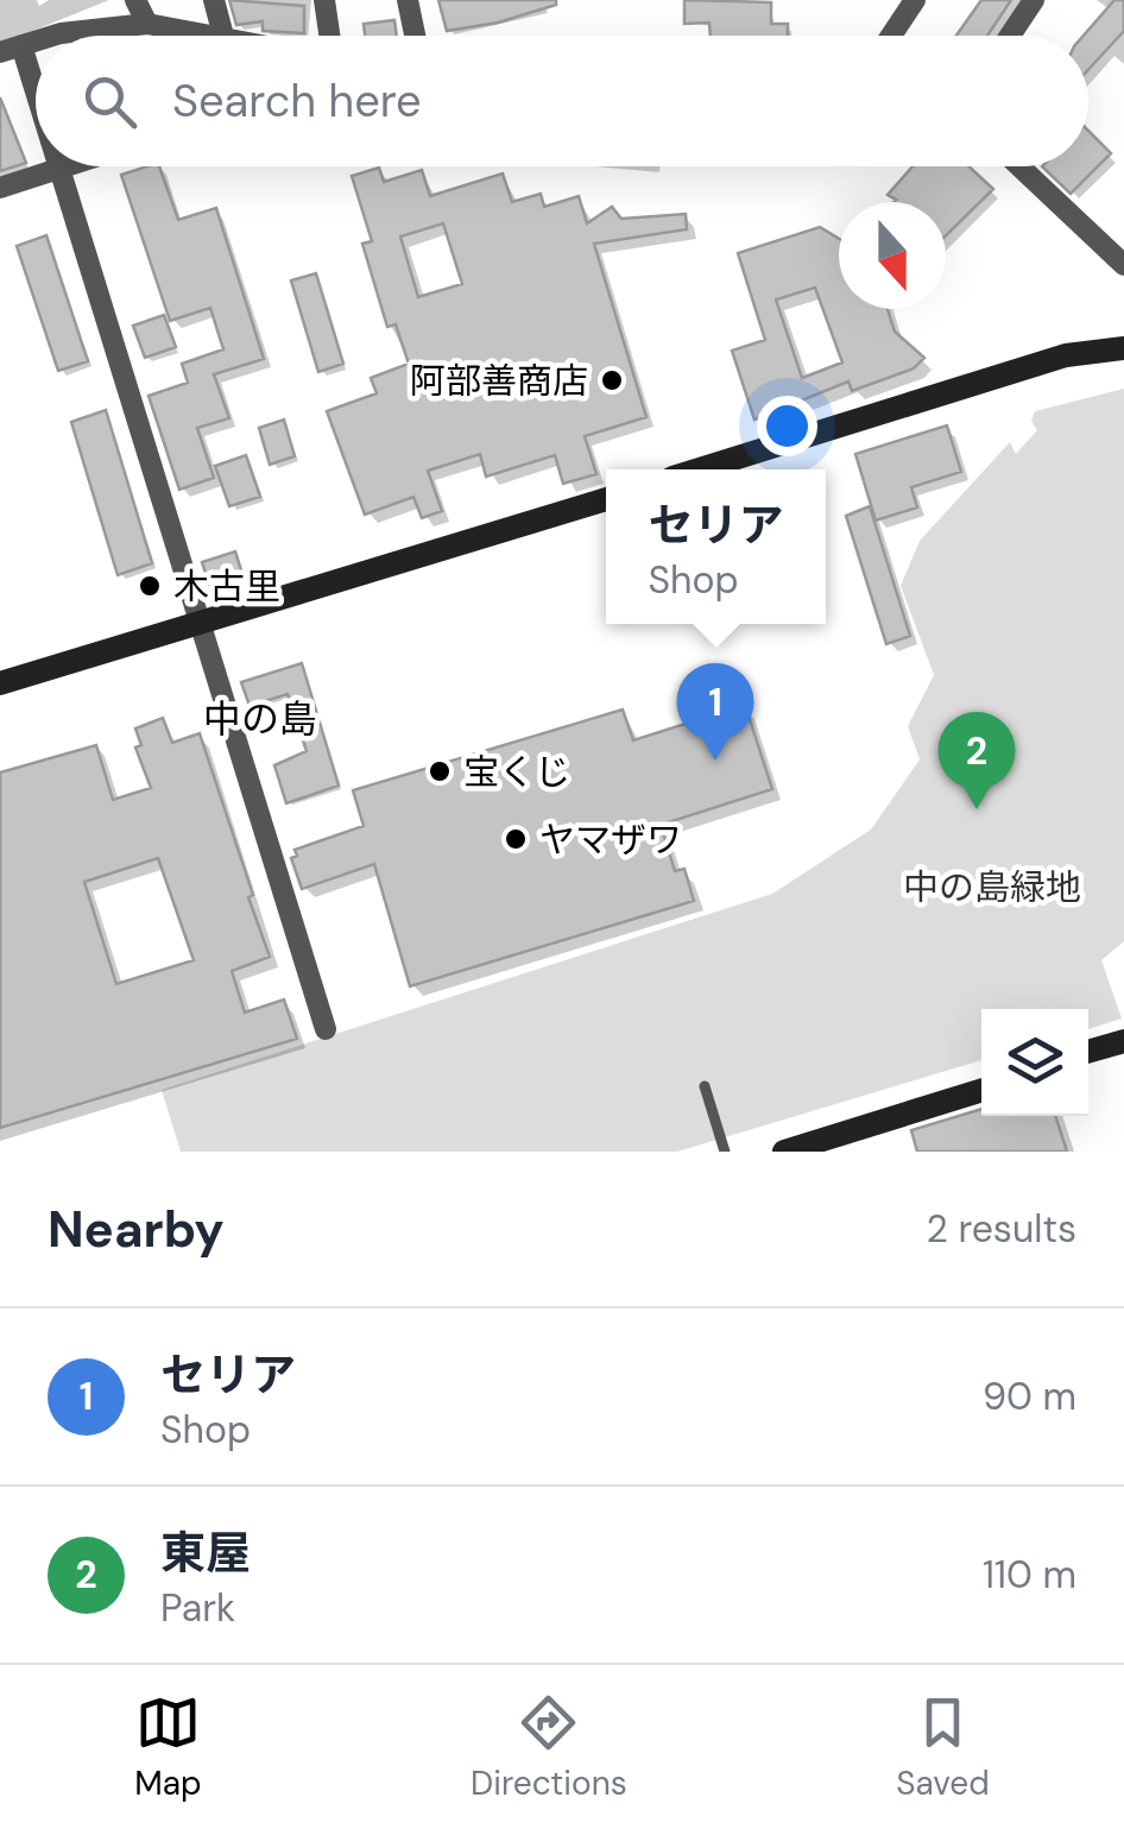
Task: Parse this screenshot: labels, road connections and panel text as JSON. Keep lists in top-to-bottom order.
{
  "districts": ["中の島"],
  "parks": ["中の島緑地"],
  "places": [
    "阿部善商店",
    "木古里",
    "宝くじ",
    "ヤマザワ"
  ],
  "north": "bottom",
  "page": {
    "search": "Search here",
    "popup": ["セリア", "Shop"],
    "pins": ["1", "2"],
    "heading": ["Nearby", "2 results"],
    "list": [
      {
        "mark": "1",
        "name": "セリア",
        "note": "Shop",
        "value": "90 m"
      },
      {
        "mark": "2",
        "name": "東屋",
        "note": "Park",
        "value": "110 m"
      }
    ],
    "nav": ["Map", "Directions", "Saved"]
  }
}
